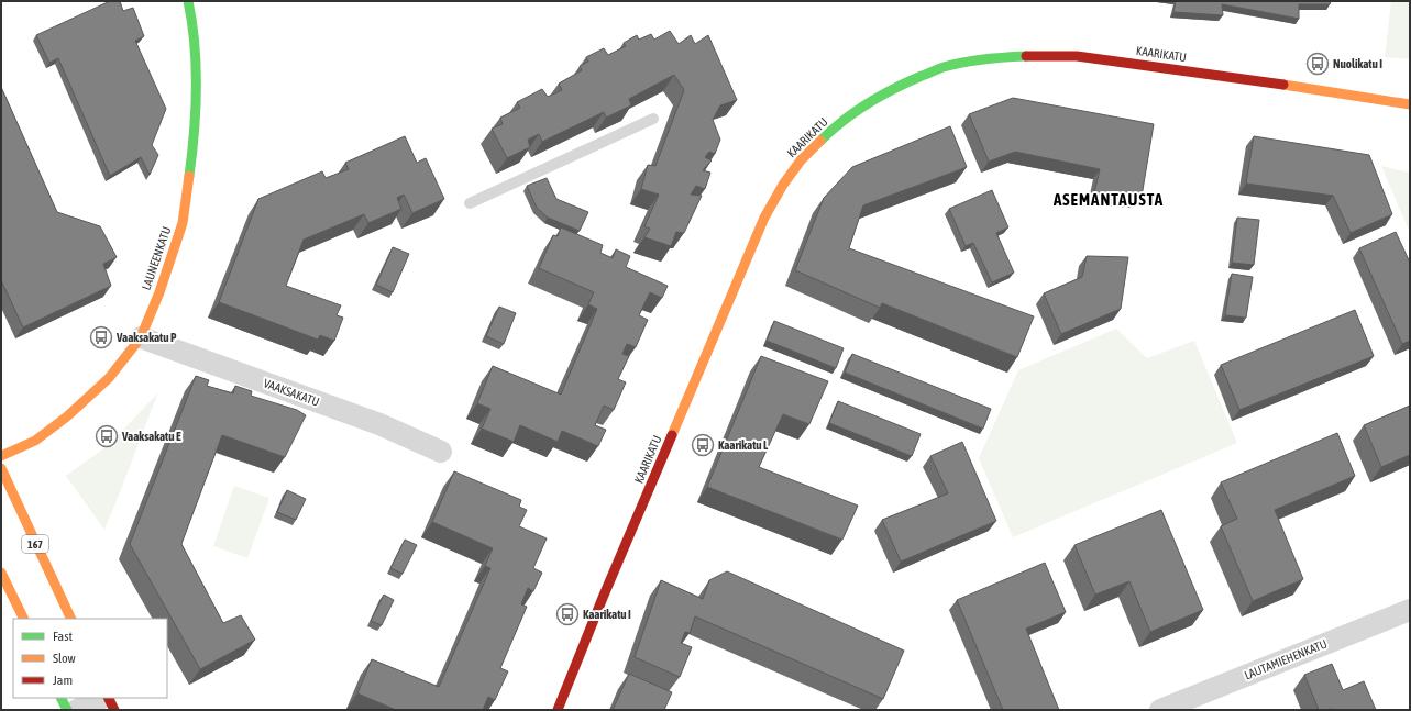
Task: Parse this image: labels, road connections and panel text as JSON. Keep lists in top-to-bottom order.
{
  "streets": {
    "street": [
      "KAARIKATU",
      "LAUNEENKATU",
      "VAAKSAKATU",
      "167",
      "LAUTAMIEHENKATU"
    ]
  },
  "crossings": [
    ["LAUNEENKATU", "VAAKSAKATU"]
  ],
  "districts": ["ASEMANTAUSTA"],
  "places": {
    "bus stop": [
      "Nuolikatu I",
      "Vaaksakatu P",
      "Vaaksakatu E",
      "Kaarikatu L",
      "Kaarikatu I"
    ]
  },
  "legend": ["Fast", "Slow", "Jam"]
}
